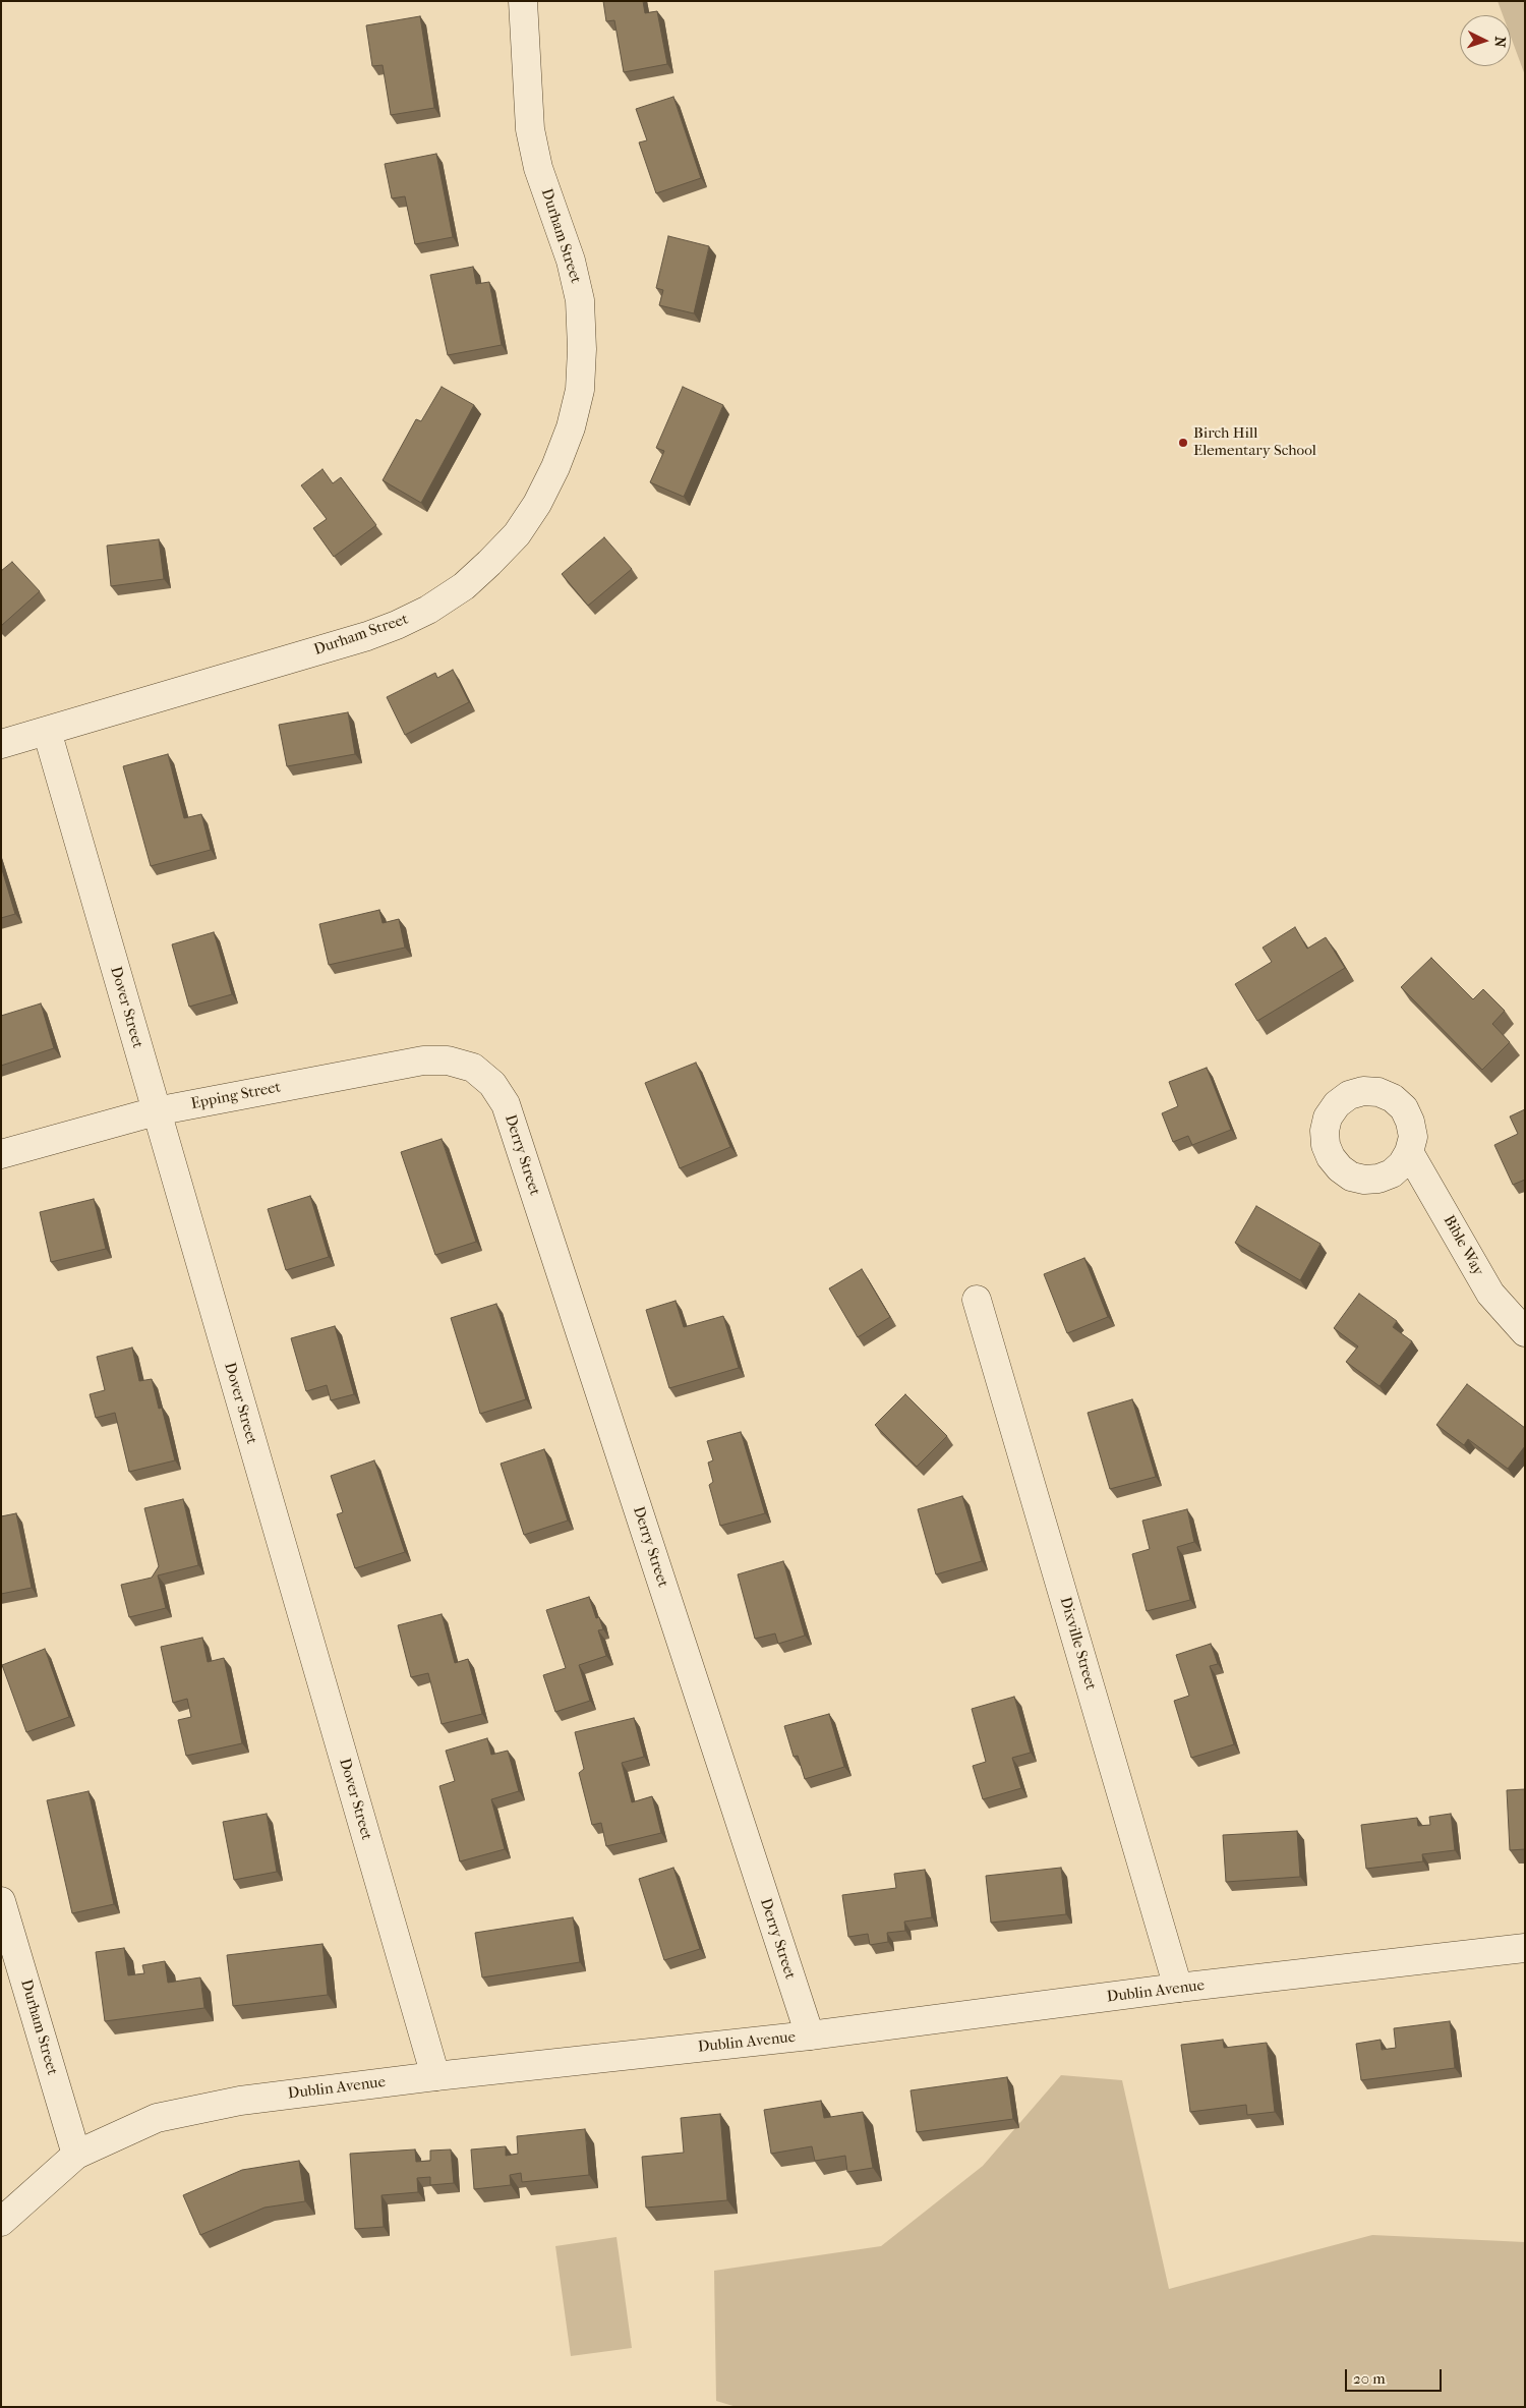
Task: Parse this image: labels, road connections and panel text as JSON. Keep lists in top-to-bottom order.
{
  "streets": {
    "street": [
      "Durham Street",
      "Dover Street",
      "Epping Street",
      "Derry Street",
      "Bible Way",
      "Dixville Street",
      "Dublin Avenue"
    ]
  },
  "crossings": [
    ["Durham Street", "Dover Street"],
    ["Durham Street", "Dublin Avenue"],
    ["Dover Street", "Epping Street"],
    ["Dover Street", "Dublin Avenue"],
    ["Epping Street", "Derry Street"],
    ["Derry Street", "Dublin Avenue"],
    ["Dixville Street", "Dublin Avenue"]
  ],
  "places": ["Birch Hill Elementary School"],
  "scale_bar": "20 m",
  "north": "right"
}
